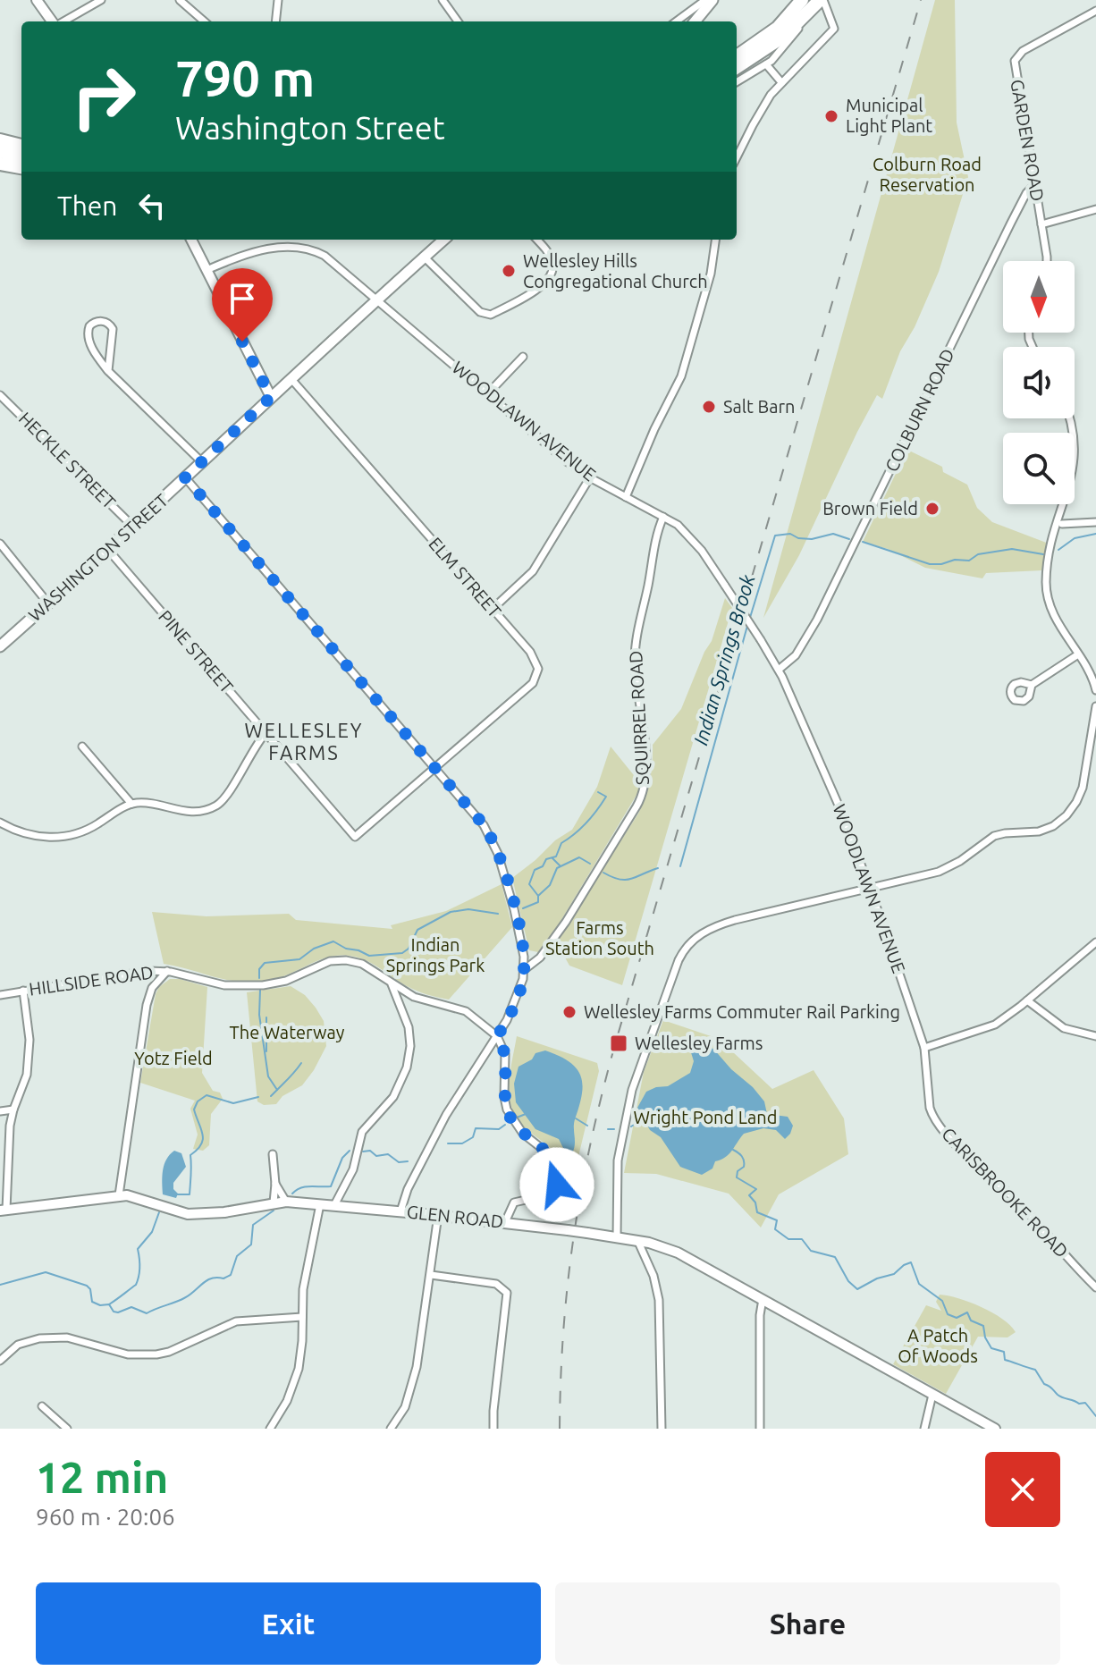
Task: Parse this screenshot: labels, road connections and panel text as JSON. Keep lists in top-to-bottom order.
{
  "streets": {
    "main road": ["WASHINGTON STREET"],
    "street": [
      "GARDEN ROAD",
      "COLBURN ROAD",
      "WOODLAWN AVENUE",
      "HECKLE STREET",
      "ELM STREET",
      "PINE STREET",
      "SQUIRREL ROAD",
      "HILLSIDE ROAD",
      "CARISBROOKE ROAD",
      "GLEN ROAD"
    ]
  },
  "crossings": [
    ["GARDEN ROAD", "COLBURN ROAD"],
    ["COLBURN ROAD", "WOODLAWN AVENUE"],
    ["WOODLAWN AVENUE", "WASHINGTON STREET"],
    ["WOODLAWN AVENUE", "SQUIRREL ROAD"],
    ["WOODLAWN AVENUE", "CARISBROOKE ROAD"],
    ["HECKLE STREET", "WASHINGTON STREET"],
    ["WASHINGTON STREET", "ELM STREET"],
    ["WASHINGTON STREET", "PINE STREET"],
    ["ELM STREET", "PINE STREET"]
  ],
  "districts": ["WELLESLEY FARMS"],
  "water": ["Indian Springs Brook"],
  "parks": [
    "Colburn Road Reservation",
    "Farms Station South",
    "Indian Springs Park",
    "The Waterway",
    "Yotz Field",
    "Wright Pond Land",
    "A Patch Of Woods"
  ],
  "places": {
    "other": [
      "Municipal Light Plant",
      "Wellesley Hills Congregational Church",
      "Salt Barn",
      "Brown Field",
      "Wellesley Farms Commuter Rail Parking"
    ],
    "transit": ["Wellesley Farms"]
  },
  "north": "bottom",
  "page": {
    "turn": ["790 m", "Washington Street"],
    "then": "Then",
    "heading": ["12 min", "960 m · 20:06"],
    "buttons": ["Exit", "Share"]
  }
}
